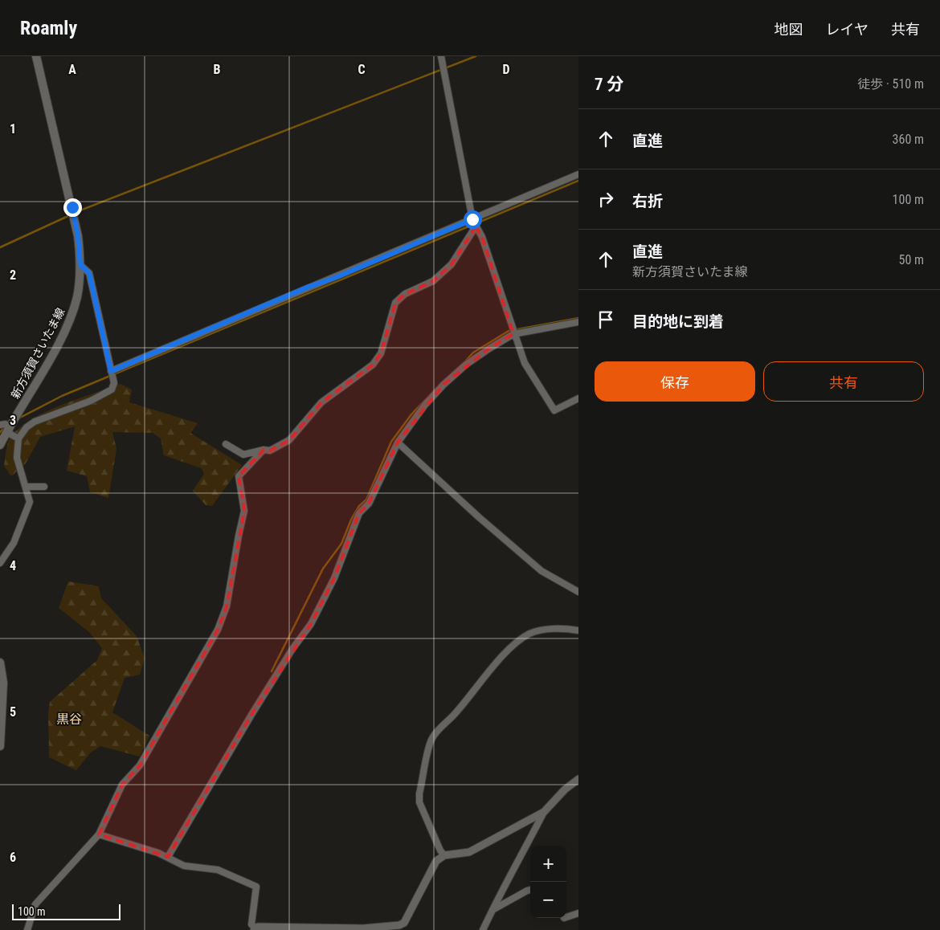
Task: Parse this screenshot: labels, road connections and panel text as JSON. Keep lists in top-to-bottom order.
{
  "streets": {
    "main road": ["新方須賀さいたま線"]
  },
  "districts": ["黒谷"],
  "scale_bar": "100 m",
  "page": {
    "header": "Roamly",
    "nav": ["地図", "レイヤ", "共有"],
    "heading": ["7 分", "徒歩 · 510 m"],
    "list": [
      ["直進", "360 m"],
      ["右折", "100 m"],
      ["直進", "新方須賀さいたま線", "50 m"],
      "目的地に到着"
    ],
    "buttons": ["保存", "共有"],
    "map_buttons": ["+", "−"],
    "scale": "100 m"
  },
  "grid": {
    "columns": [
      "A",
      "B",
      "C",
      "D"
    ],
    "rows": [
      "1",
      "2",
      "3",
      "4",
      "5",
      "6"
    ]
  }
}
